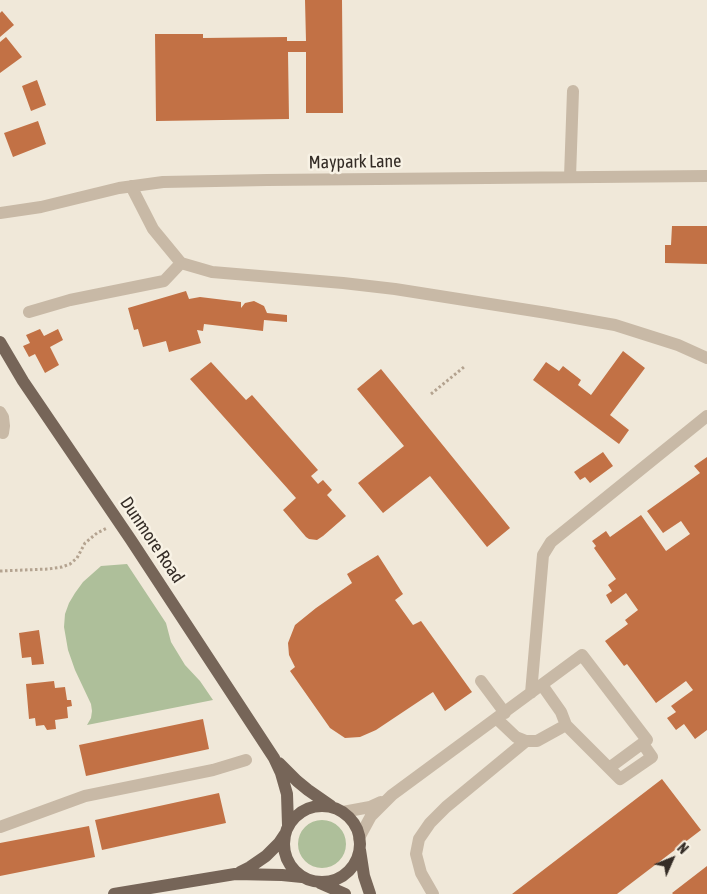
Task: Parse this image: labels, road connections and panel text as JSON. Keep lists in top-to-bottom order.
{
  "streets": {
    "main road": ["Dunmore Road"],
    "street": ["Maypark Lane"]
  },
  "north": "top right"
}
